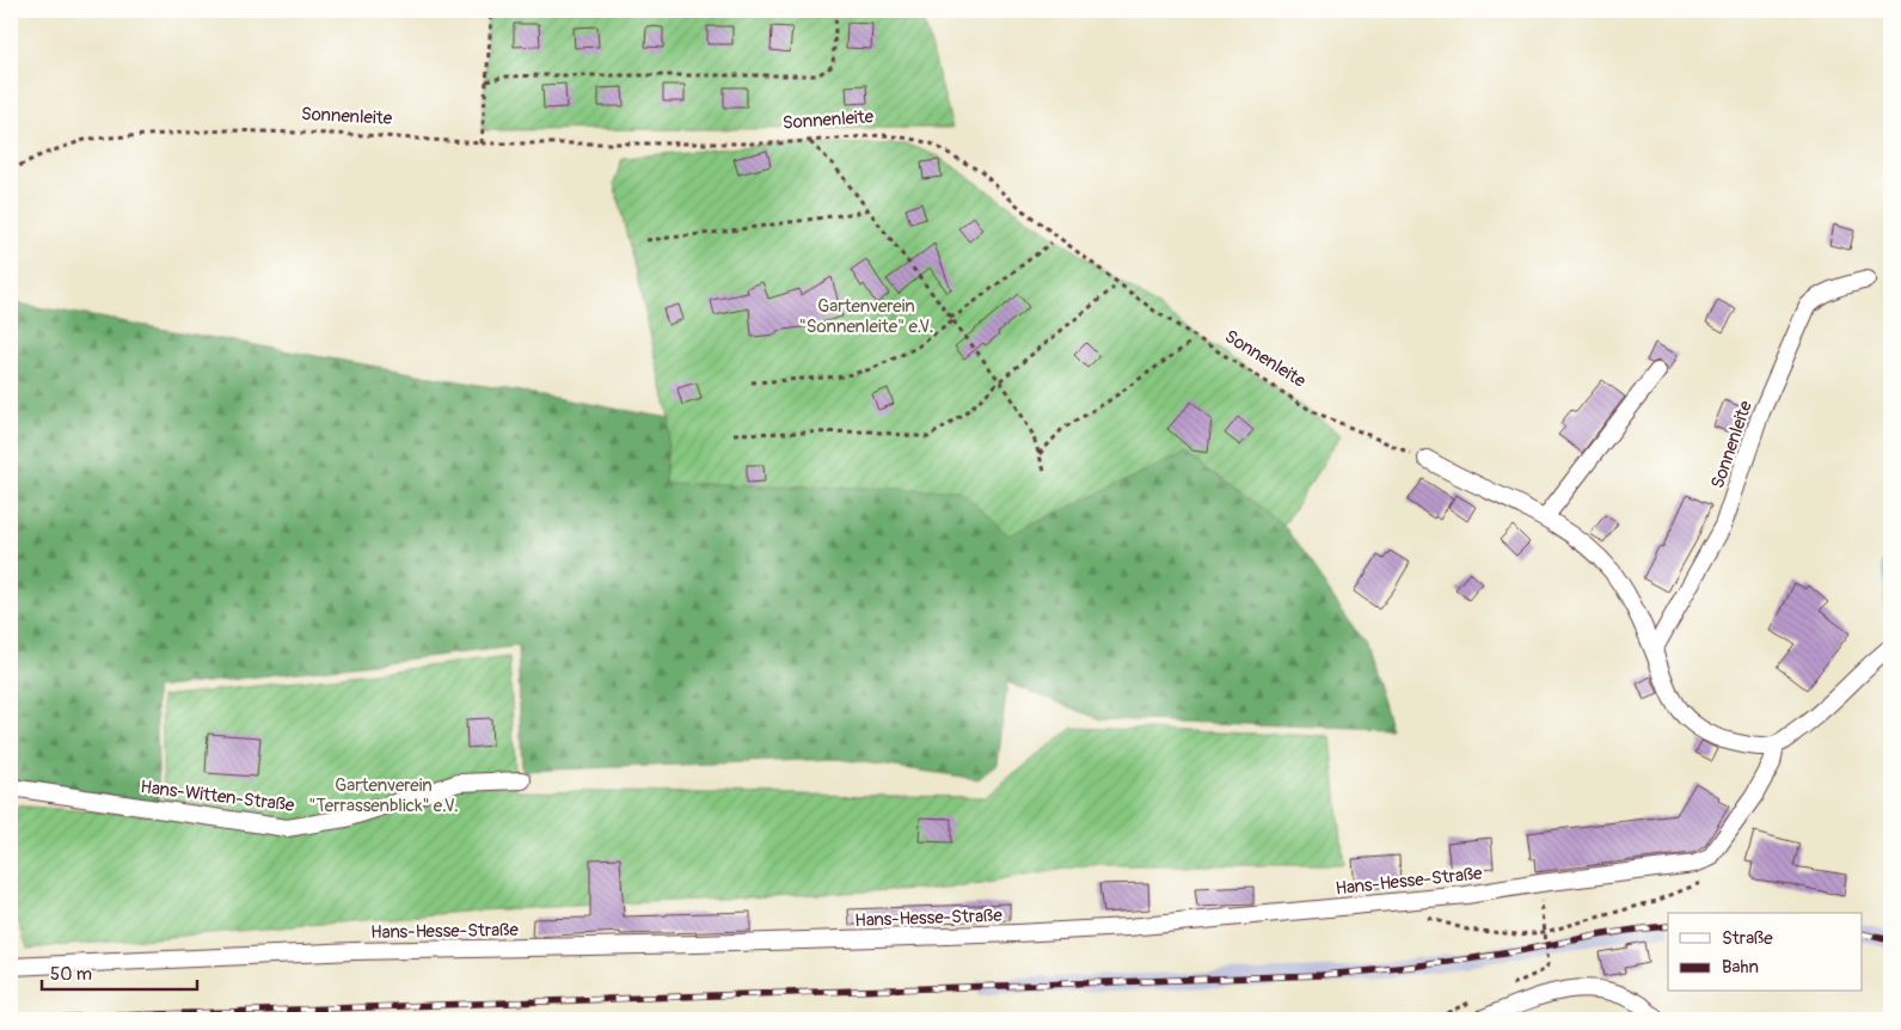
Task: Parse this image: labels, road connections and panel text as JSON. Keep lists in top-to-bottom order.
{
  "streets": {
    "street": ["Sonnenleite", "Hans-Witten-Straße", "Hans-Hesse-Straße"]
  },
  "parks": ["Gartenverein \"Sonnenleite\" e.V.", "Gartenverein \"Terrassenblick\" e.V."],
  "legend": ["Straße", "Bahn"],
  "scale_bar": "50 m"
}
